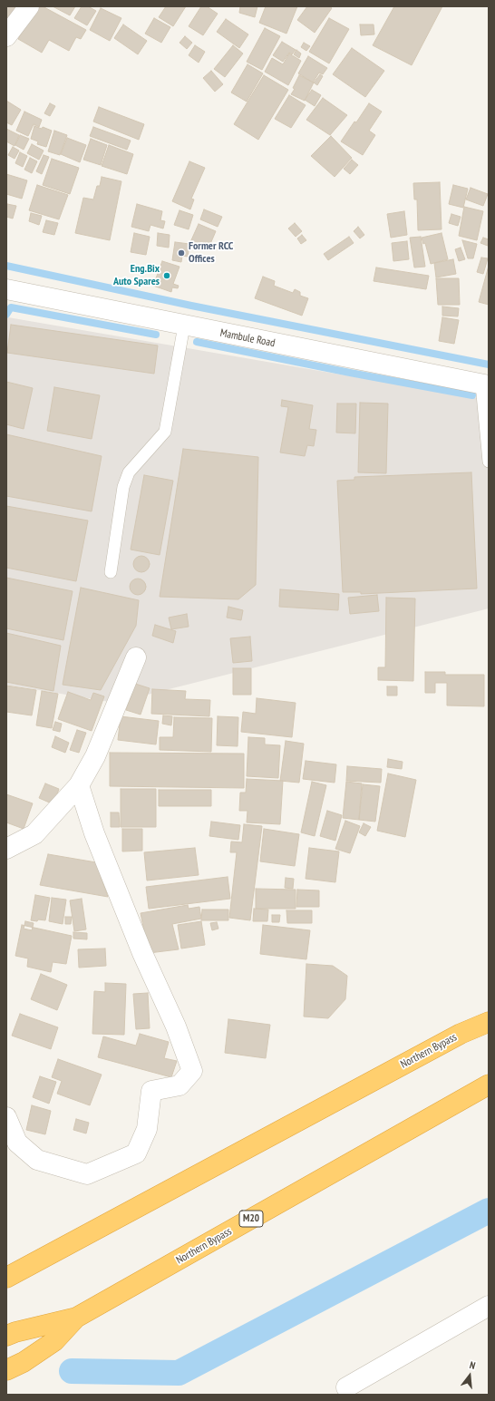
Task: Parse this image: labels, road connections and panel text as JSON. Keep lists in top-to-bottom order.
{
  "streets": {
    "highway": ["Northern Bypass", "M20"],
    "street": ["Mambule Road"]
  },
  "places": ["Former RCC Offices", "Eng.Bix Auto Spares"],
  "north": "top"
}
